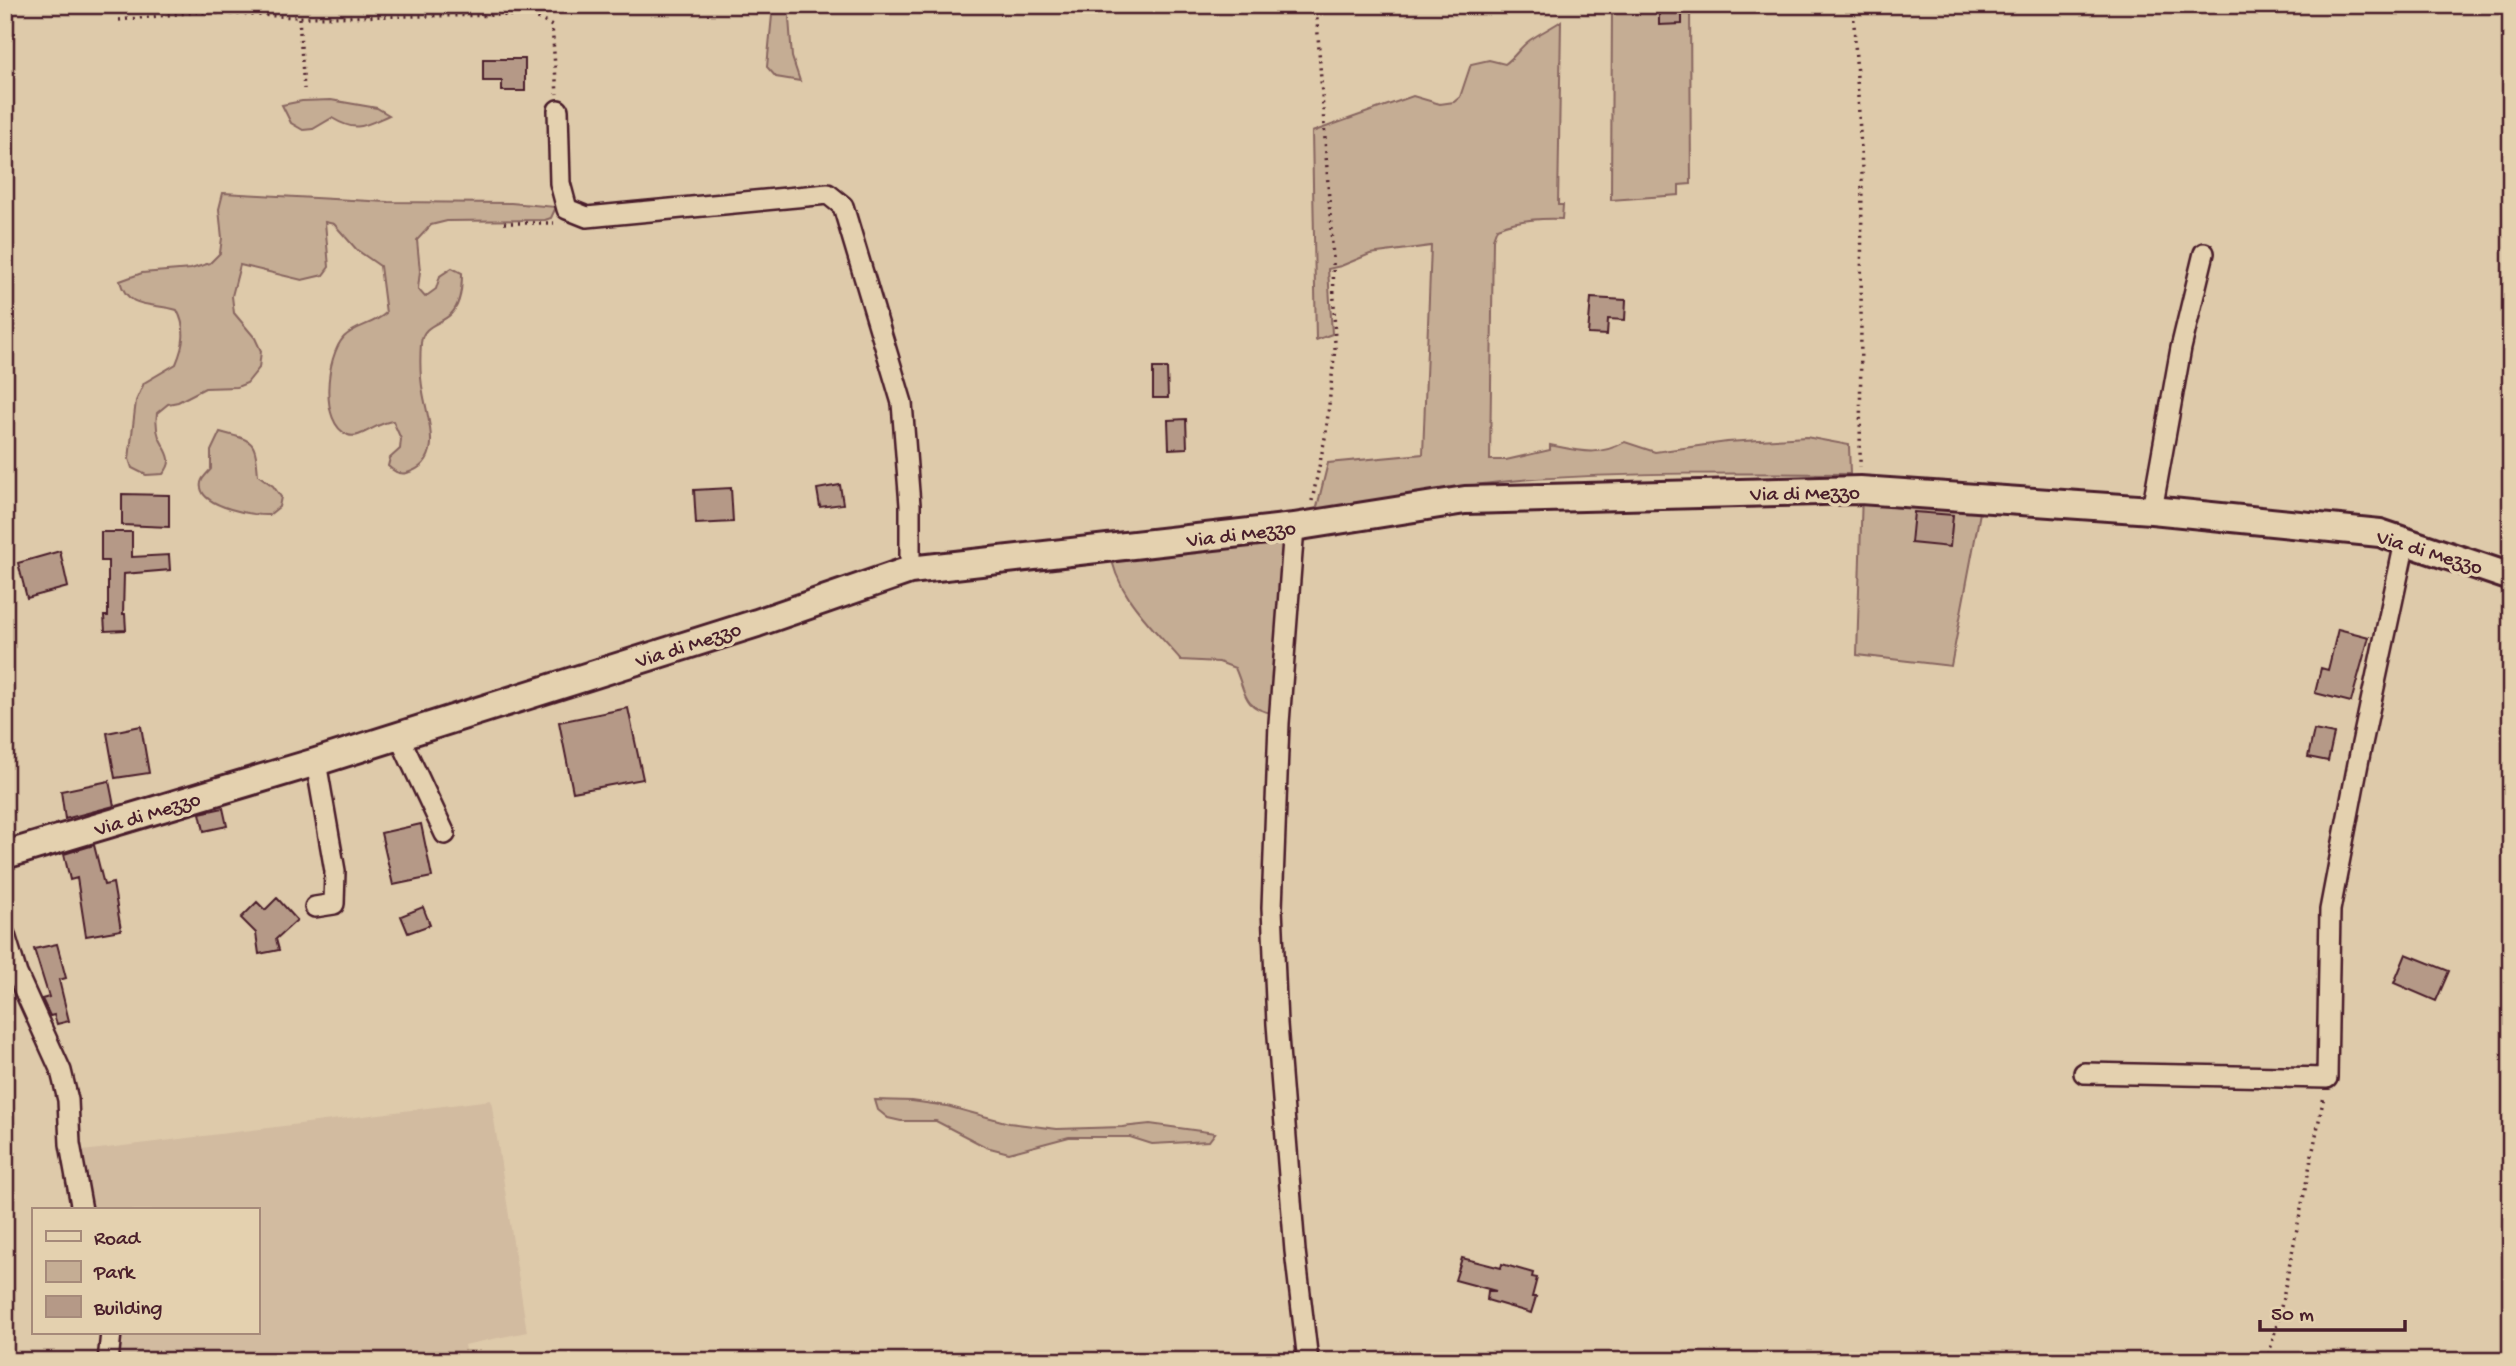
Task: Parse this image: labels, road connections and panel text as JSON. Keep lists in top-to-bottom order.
{
  "streets": {
    "main road": ["Via di Mezzo"]
  },
  "legend": ["Road", "Park", "Building"],
  "scale_bar": "50 m"
}
